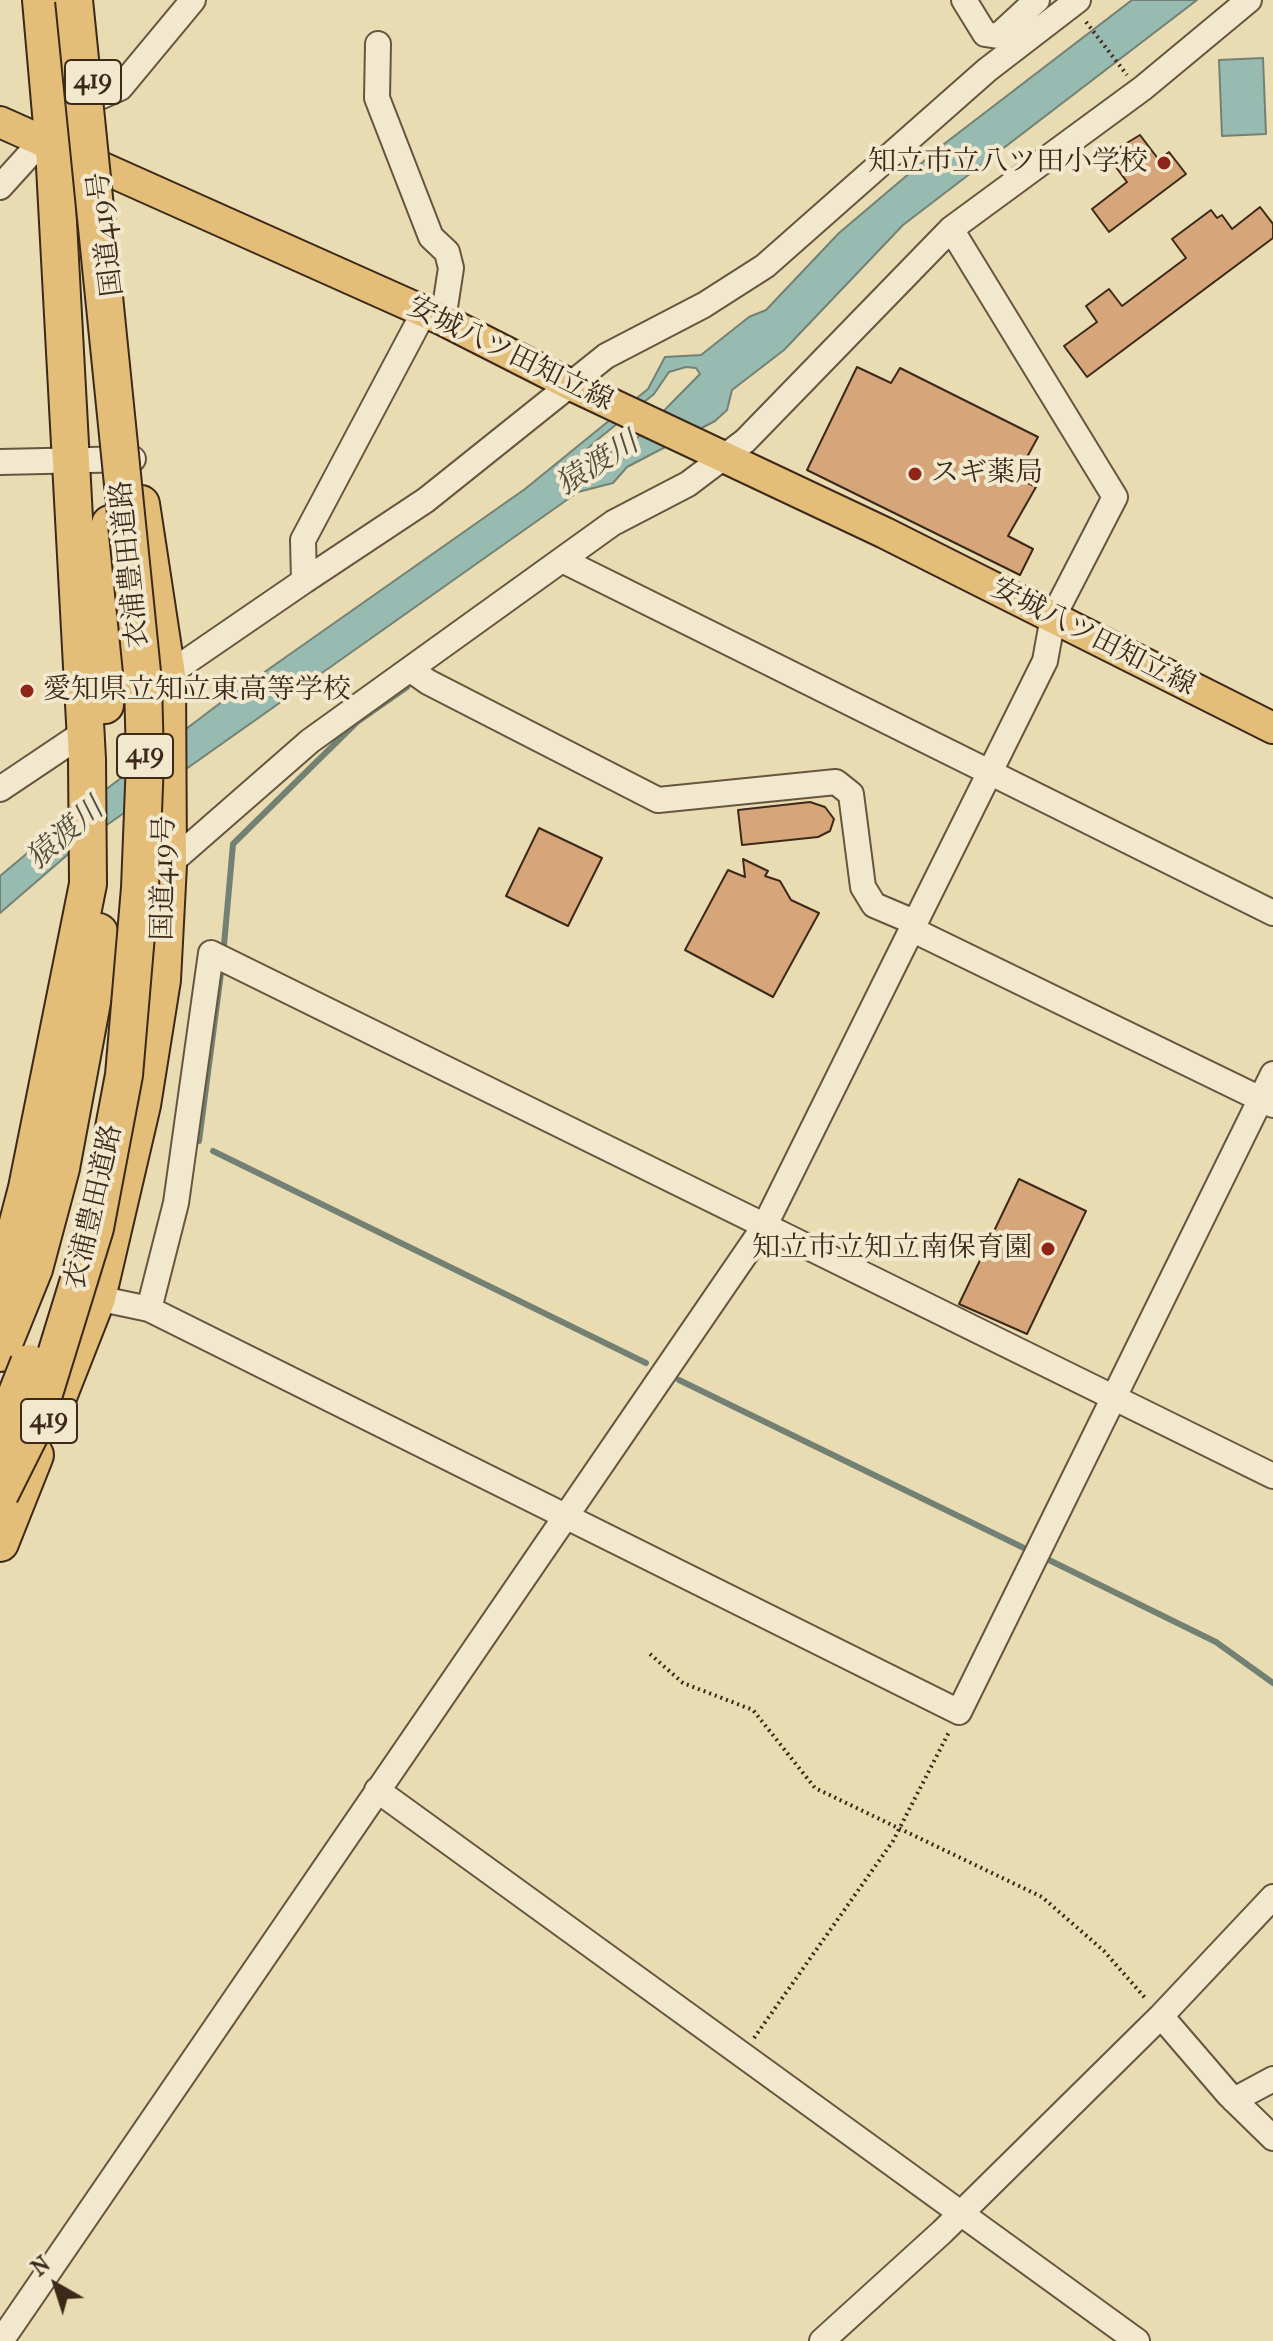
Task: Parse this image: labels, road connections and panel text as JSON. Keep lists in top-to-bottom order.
{
  "streets": {
    "highway": ["419", "国道419号", "衣浦豊田道路"],
    "main road": ["安城八ツ田知立線"]
  },
  "crossings": [
    ["国道419号", "安城八ツ田知立線"]
  ],
  "water": ["猿渡川"],
  "places": [
    "知立市立八ツ田小学校",
    "スギ薬局",
    "愛知県立知立東高等学校",
    "知立市立知立南保育園"
  ],
  "north": "top left"
}
